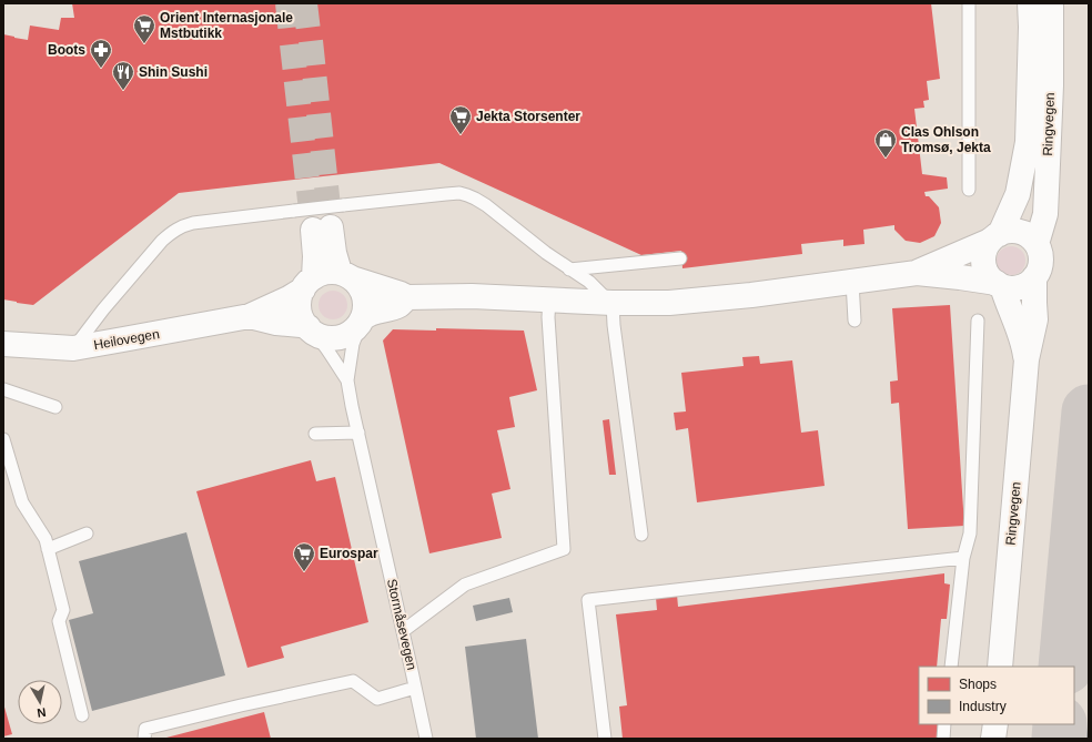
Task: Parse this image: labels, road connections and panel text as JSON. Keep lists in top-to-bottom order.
{
  "streets": {
    "street": ["Ringvegen", "Heilovegen"],
    "lane": ["Stormåsevegen"]
  },
  "places": {
    "supermarket": ["Orient Internasjonale Mstbutikk", "Jekta Storsenter", "Eurospar"],
    "pharmacy": ["Boots"],
    "restaurant": ["Shin Sushi"],
    "shop": ["Clas Ohlson Tromsø, Jekta"]
  },
  "legend": ["Shops", "Industry"],
  "north": "bottom"
}
